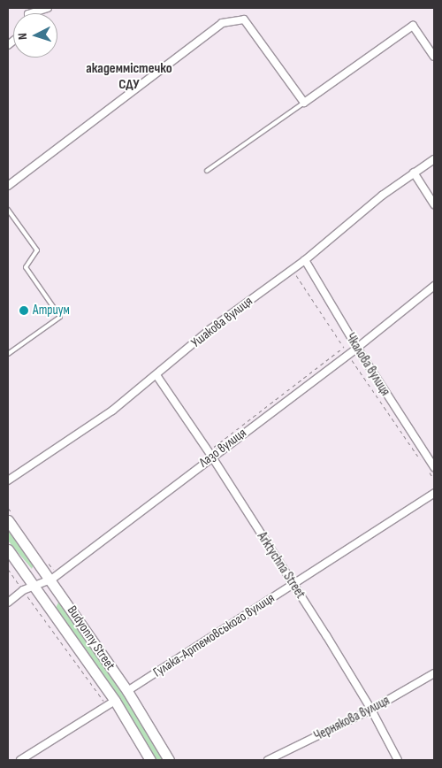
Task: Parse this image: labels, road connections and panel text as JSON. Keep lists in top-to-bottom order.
{
  "streets": {
    "main road": ["Budyonny Street"],
    "street": [
      "Ушакова вулиця",
      "Чкалова вулиця",
      "Лазо вулиця",
      "Arktychna Street",
      "Гулака-Артемовського вулиця",
      "Чернякова вулиця"
    ]
  },
  "crossings": [
    ["Ушакова вулиця", "Чкалова вулиця"],
    ["Ушакова вулиця", "Arktychna Street"],
    ["Чкалова вулиця", "Лазо вулиця"],
    ["Лазо вулиця", "Arktychna Street"],
    ["Лазо вулиця", "Budyonny Street"],
    ["Arktychna Street", "Гулака-Артемовського вулиця"],
    ["Arktychna Street", "Чернякова вулиця"],
    ["Гулака-Артемовського вулиця", "Budyonny Street"]
  ],
  "districts": ["академмістечко СДУ"],
  "places": ["Атриум"],
  "north": "left"
}
